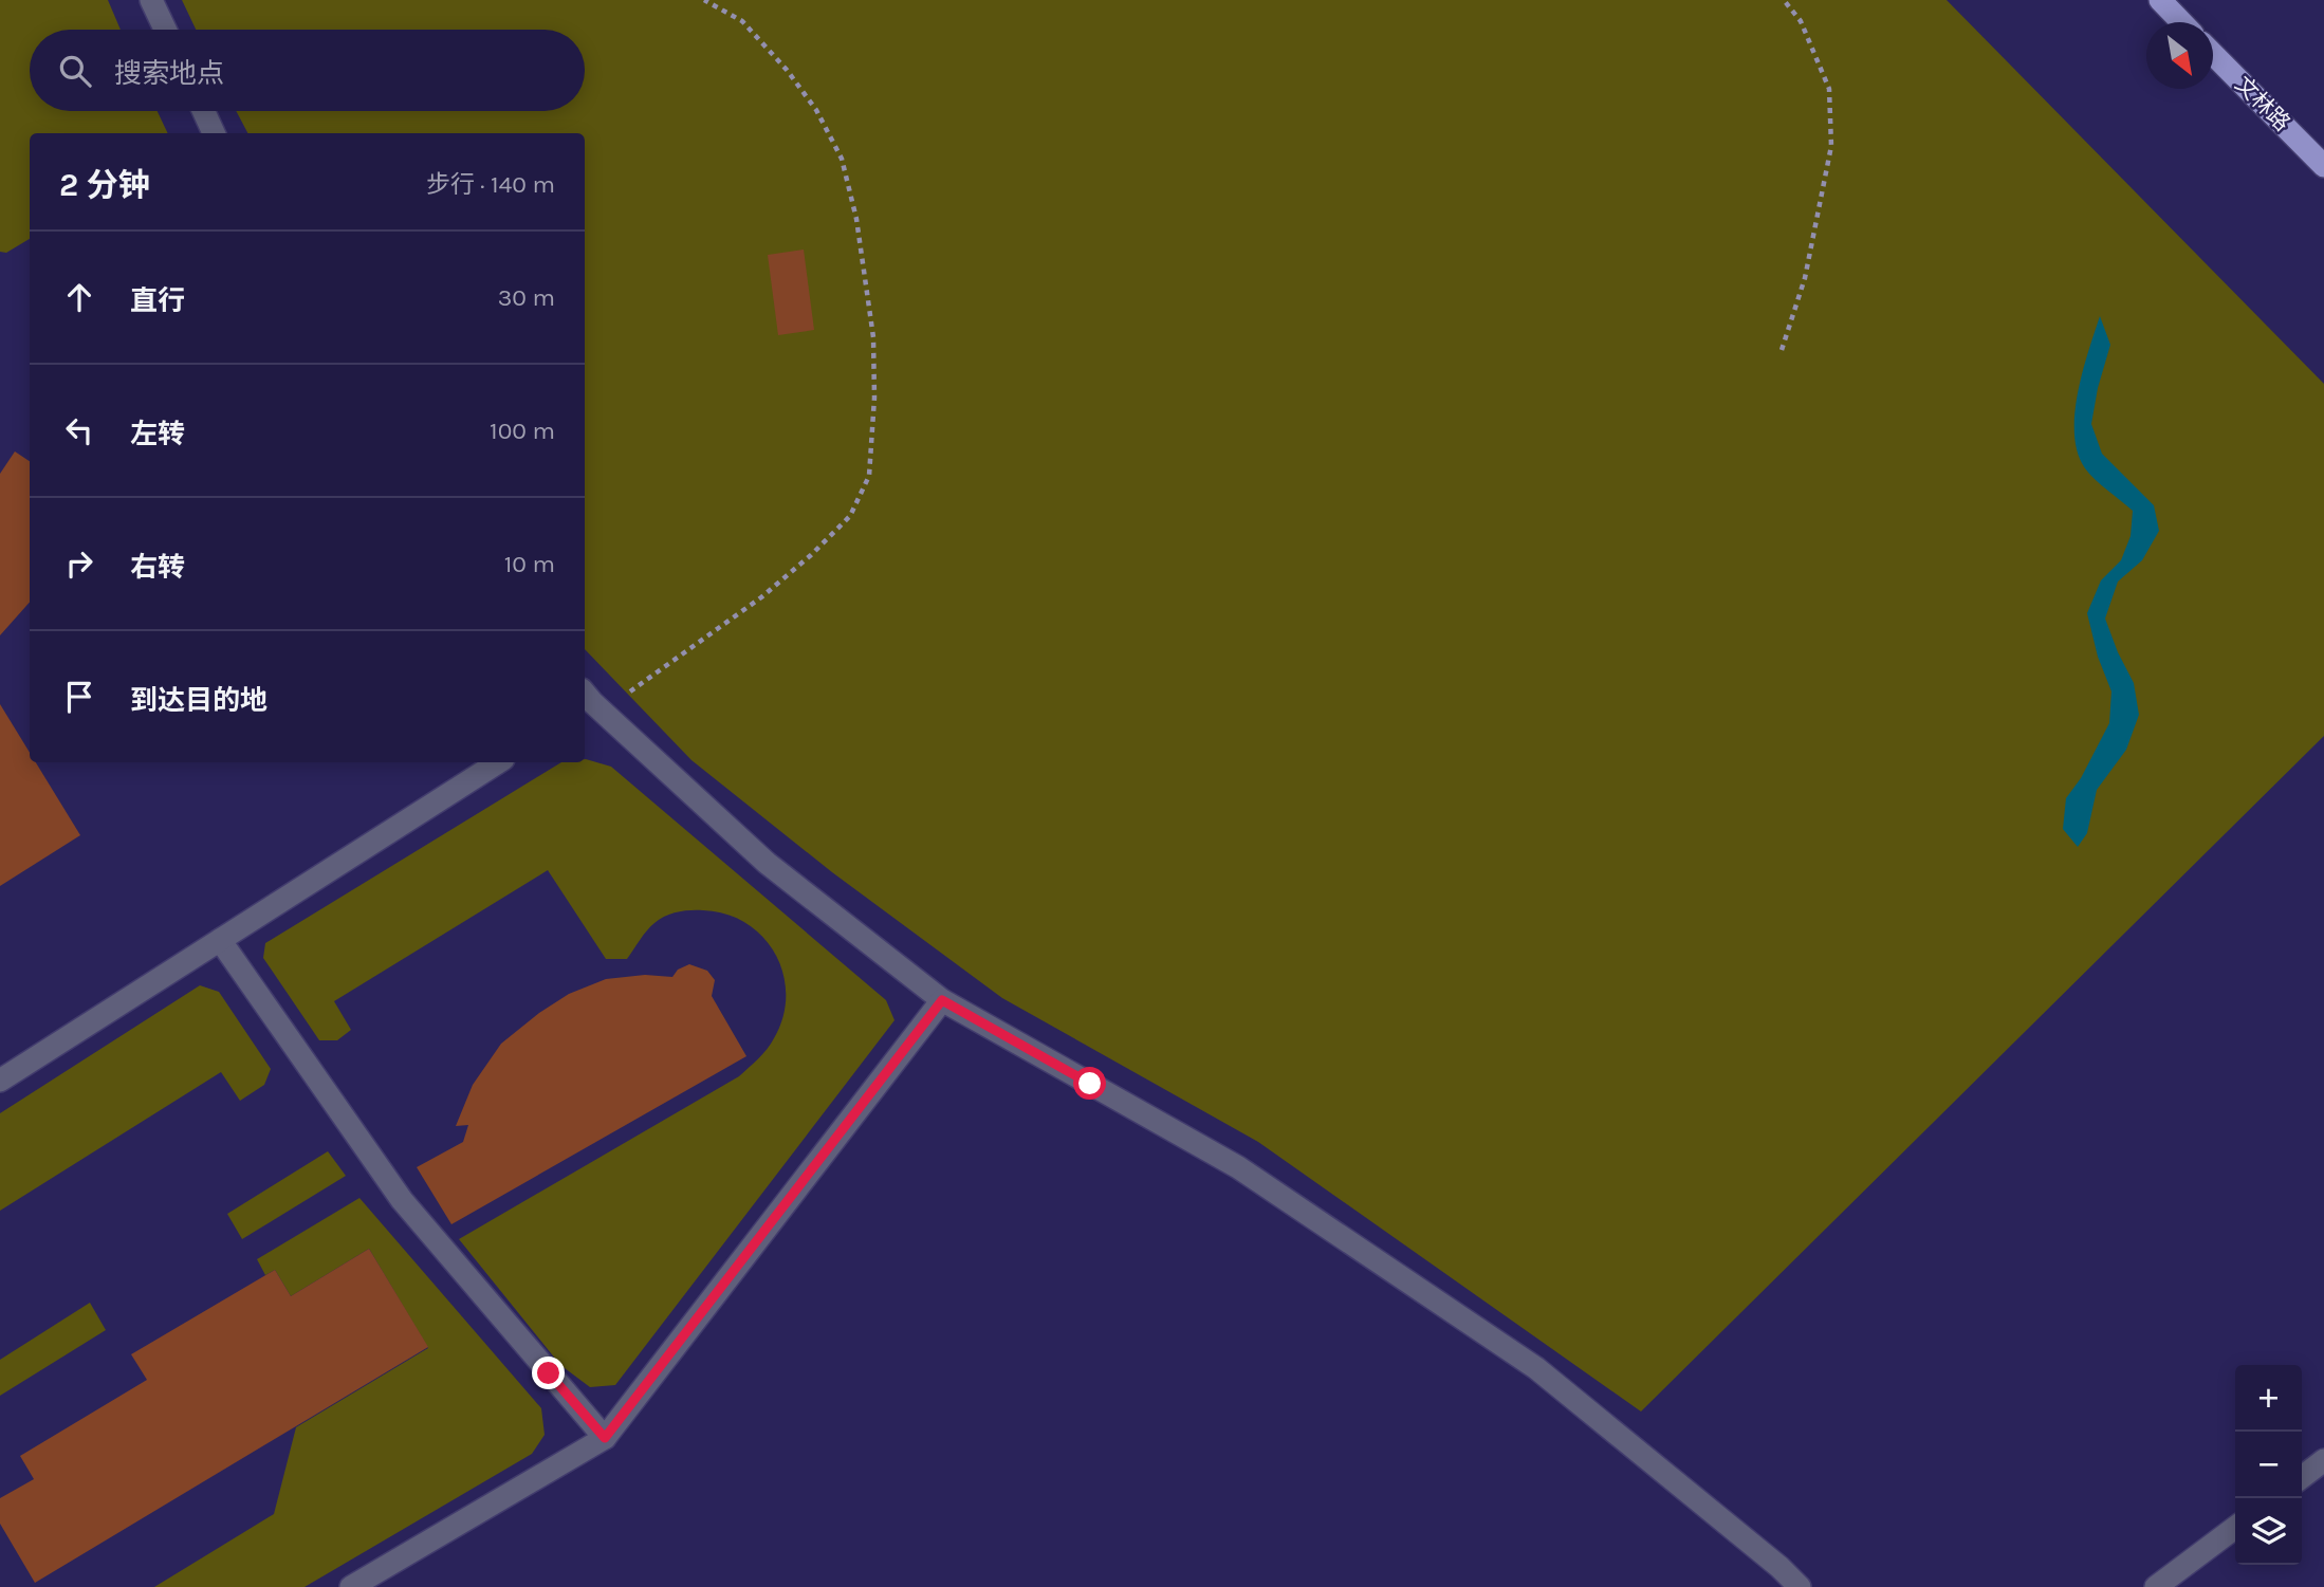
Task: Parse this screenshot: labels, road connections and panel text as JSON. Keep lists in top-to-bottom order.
{
  "streets": {
    "main road": ["文林路"]
  },
  "north": "bottom right",
  "page": {
    "search": "搜索地点",
    "heading": ["2 分钟", "步行 · 140 m"],
    "list": [
      ["直行", "30 m"],
      ["左转", "100 m"],
      ["右转", "10 m"],
      "到达目的地"
    ],
    "map_buttons": ["+", "−"]
  }
}
